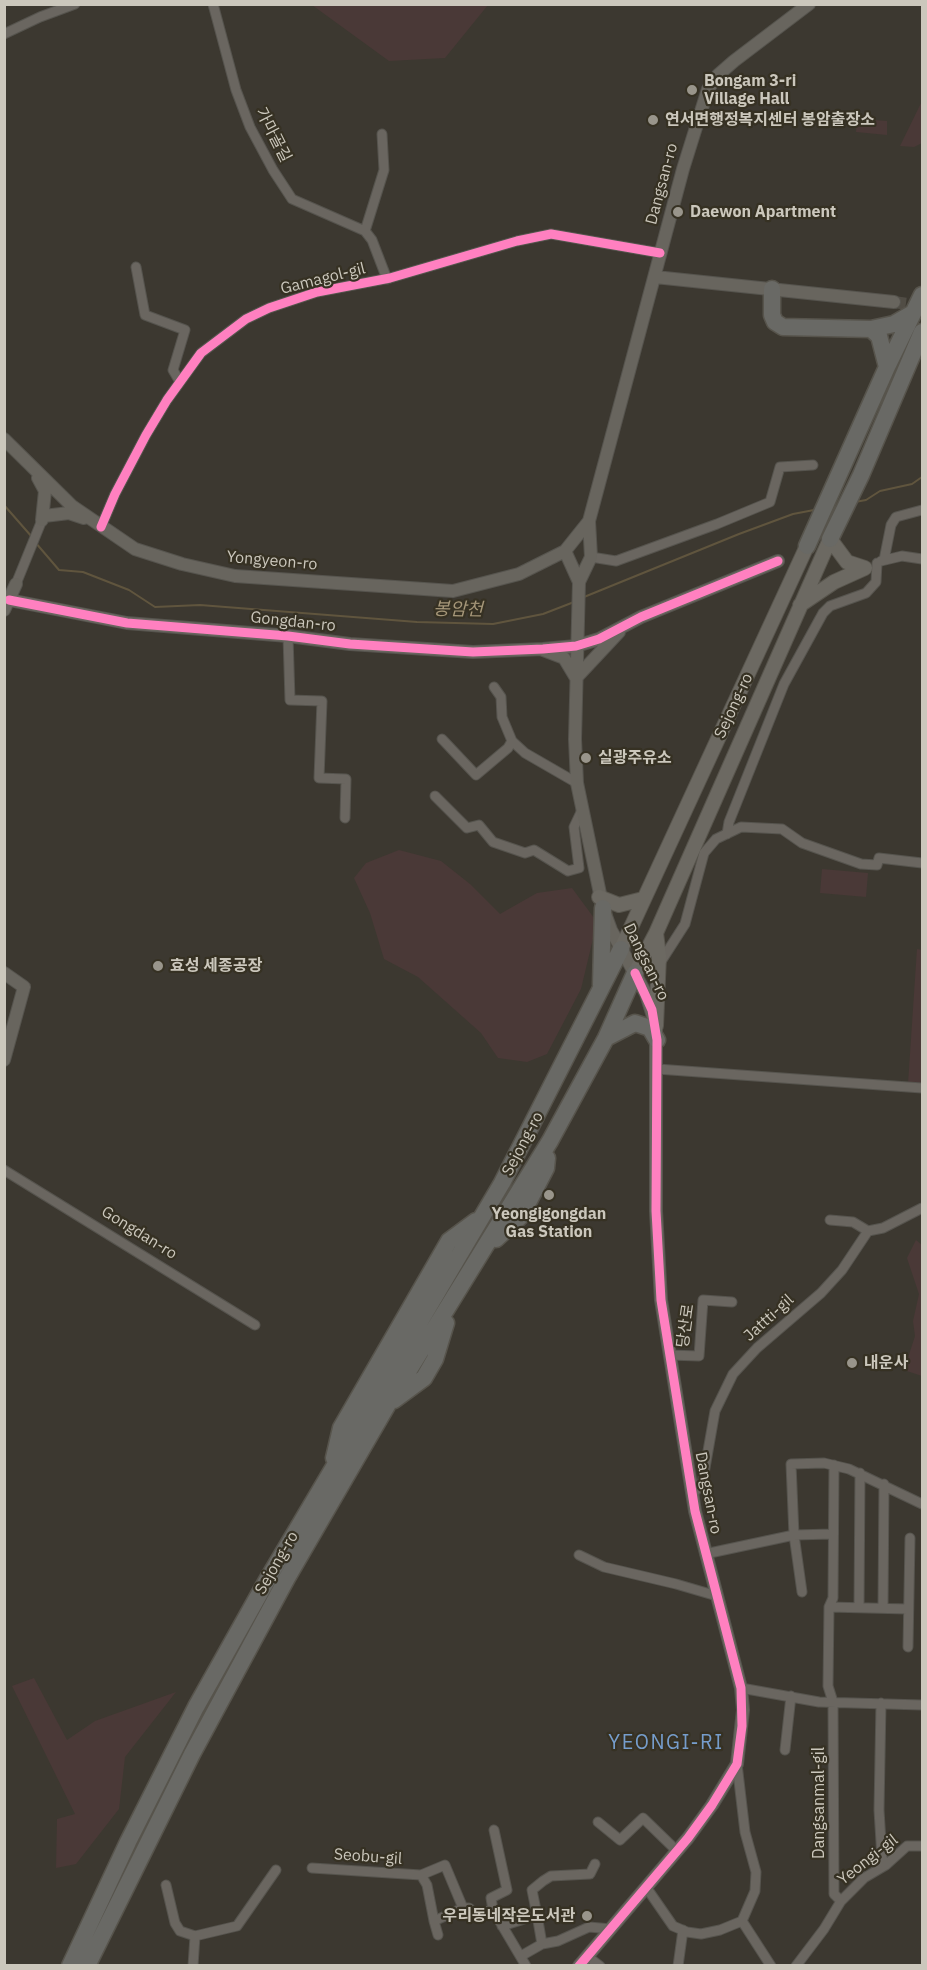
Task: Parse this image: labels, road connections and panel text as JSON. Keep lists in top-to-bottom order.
{
  "streets": {
    "highway": ["Sejong-ro"],
    "street": [
      "가마골길",
      "Dangsan-ro",
      "Gamagol-gil",
      "Yongyeon-ro",
      "Gongdan-ro",
      "Jattti-gil",
      "당산로",
      "Dangsanmal-gil",
      "Seobu-gil",
      "Yeongi-gil"
    ]
  },
  "crossings": [
    ["Dangsan-ro", "Gamagol-gil"],
    ["Dangsan-ro", "Yongyeon-ro"],
    ["Dangsan-ro", "Gongdan-ro"],
    ["Dangsan-ro", "Sejong-ro"],
    ["Dangsan-ro", "Jattti-gil"],
    ["Dangsan-ro", "당산로"],
    ["Gamagol-gil", "Yongyeon-ro"],
    ["Dangsanmal-gil", "Yeongi-gil"]
  ],
  "districts": ["YEONGI-RI"],
  "water": ["봉암천"],
  "places": [
    "Bongam 3-ri Village Hall",
    "연서면행정복지센터 봉암출장소",
    "Daewon Apartment",
    "실광주유소",
    "효성 세종공장",
    "Yeongigongdan Gas Station",
    "내운사",
    "우리동네작은도서관"
  ]
}
